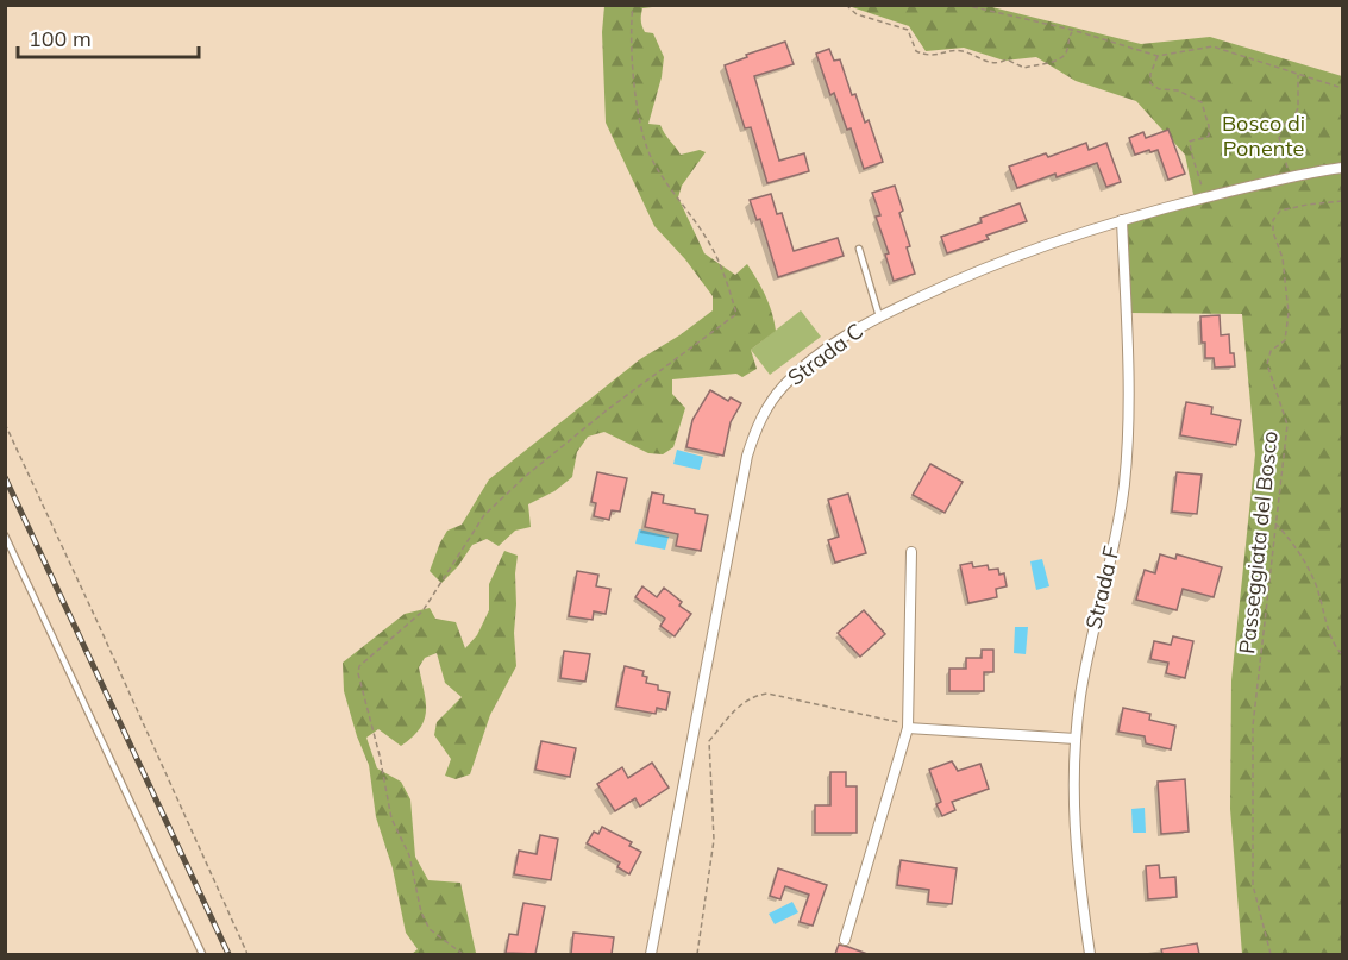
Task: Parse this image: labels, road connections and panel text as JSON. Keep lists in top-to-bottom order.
{
  "streets": {
    "street": ["Strada C", "Strada F"],
    "path": ["Passeggiata del Bosco"]
  },
  "crossings": [
    ["Strada C", "Strada F"]
  ],
  "parks": ["Bosco di Ponente"],
  "scale_bar": "100 m"
}
